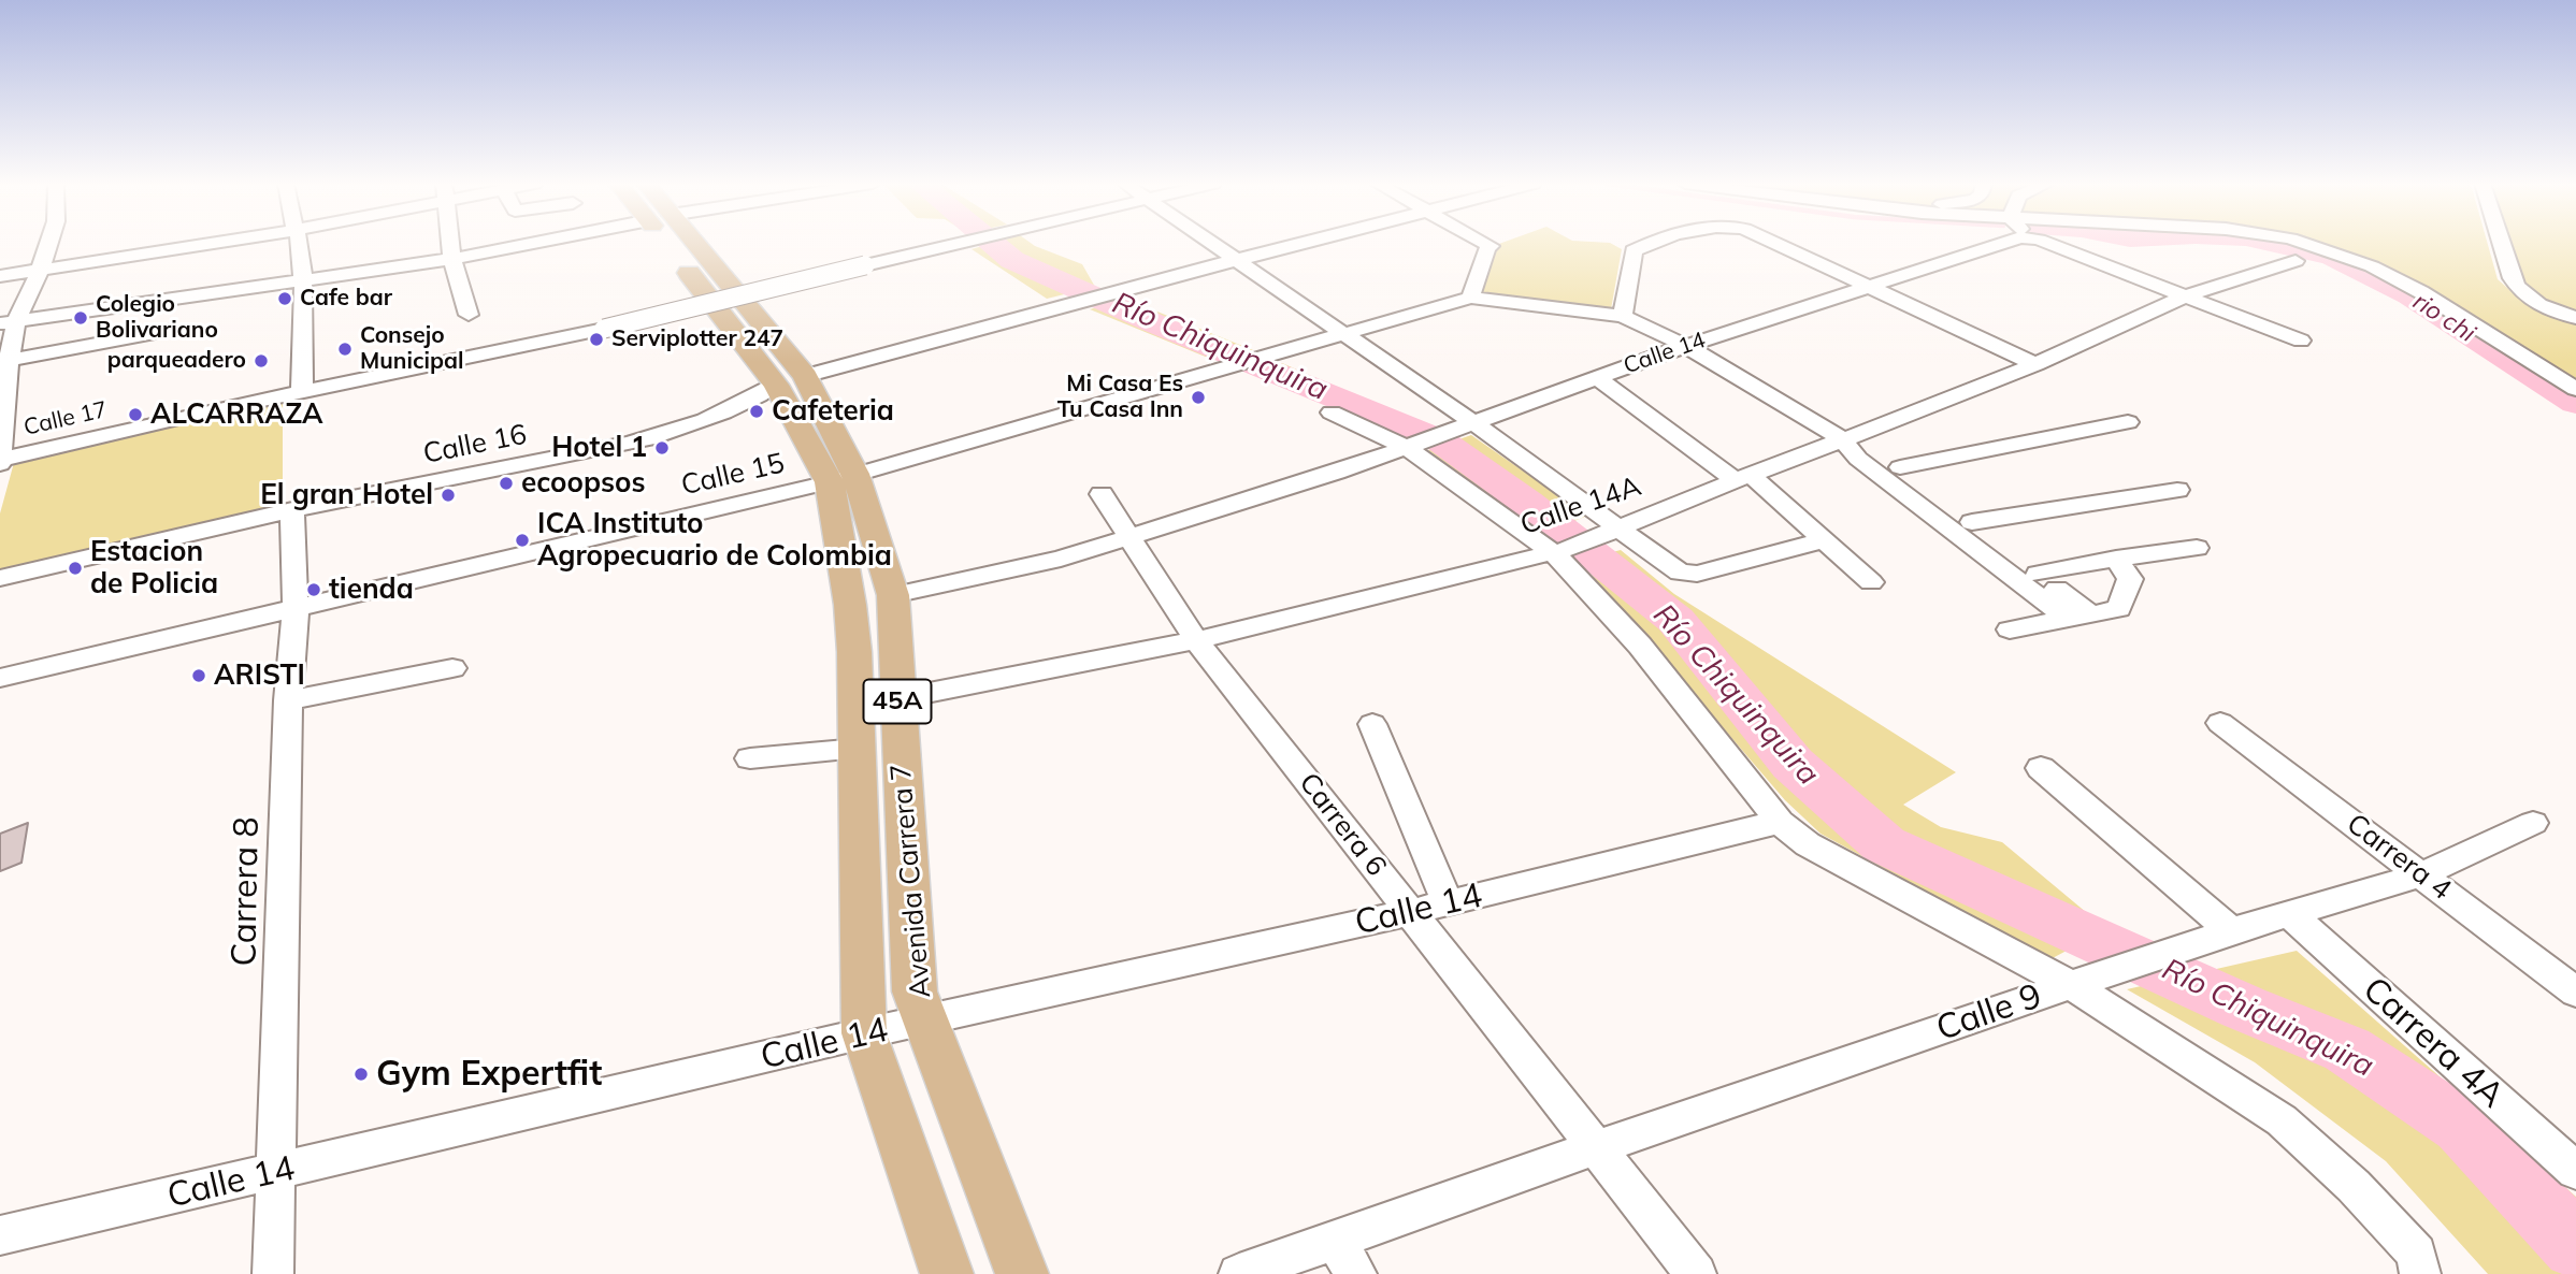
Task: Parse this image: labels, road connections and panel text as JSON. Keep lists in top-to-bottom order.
{
  "streets": {
    "main road": ["45A", "Avenida Carrera 7"],
    "street": [
      "Calle 14",
      "Calle 17",
      "Calle 16",
      "Calle 15",
      "Calle 14A",
      "Carrera 6",
      "Carrera 4",
      "Carrera 8",
      "Calle 9",
      "Carrera 4A"
    ]
  },
  "crossings": [
    ["Calle 14", "Carrera 6"],
    ["Calle 14", "Avenida Carrera 7"],
    ["Calle 14", "Carrera 8"],
    ["Calle 17", "Avenida Carrera 7"],
    ["Calle 16", "Avenida Carrera 7"],
    ["Calle 16", "Carrera 8"],
    ["Calle 15", "Avenida Carrera 7"],
    ["Calle 15", "Carrera 8"],
    ["Calle 14A", "Carrera 6"],
    ["Calle 14A", "Avenida Carrera 7"],
    ["Carrera 6", "Calle 9"],
    ["Carrera 4", "Calle 9"],
    ["Calle 9", "Carrera 4A"]
  ],
  "water": ["rio chi", "Río Chiquinquira"],
  "places": [
    "Cafe bar",
    "Colegio Bolivariano",
    "Serviplotter 247",
    "Consejo Municipal",
    "parqueadero",
    "Mi Casa Es Tu Casa Inn",
    "Cafeteria",
    "ALCARRAZA",
    "Hotel 1",
    "ecoopsos",
    "El gran Hotel",
    "ICA Instituto Agropecuario de Colombia",
    "Estacion de Policia",
    "tienda",
    "ARISTI",
    "Gym Expertfit"
  ]
}
